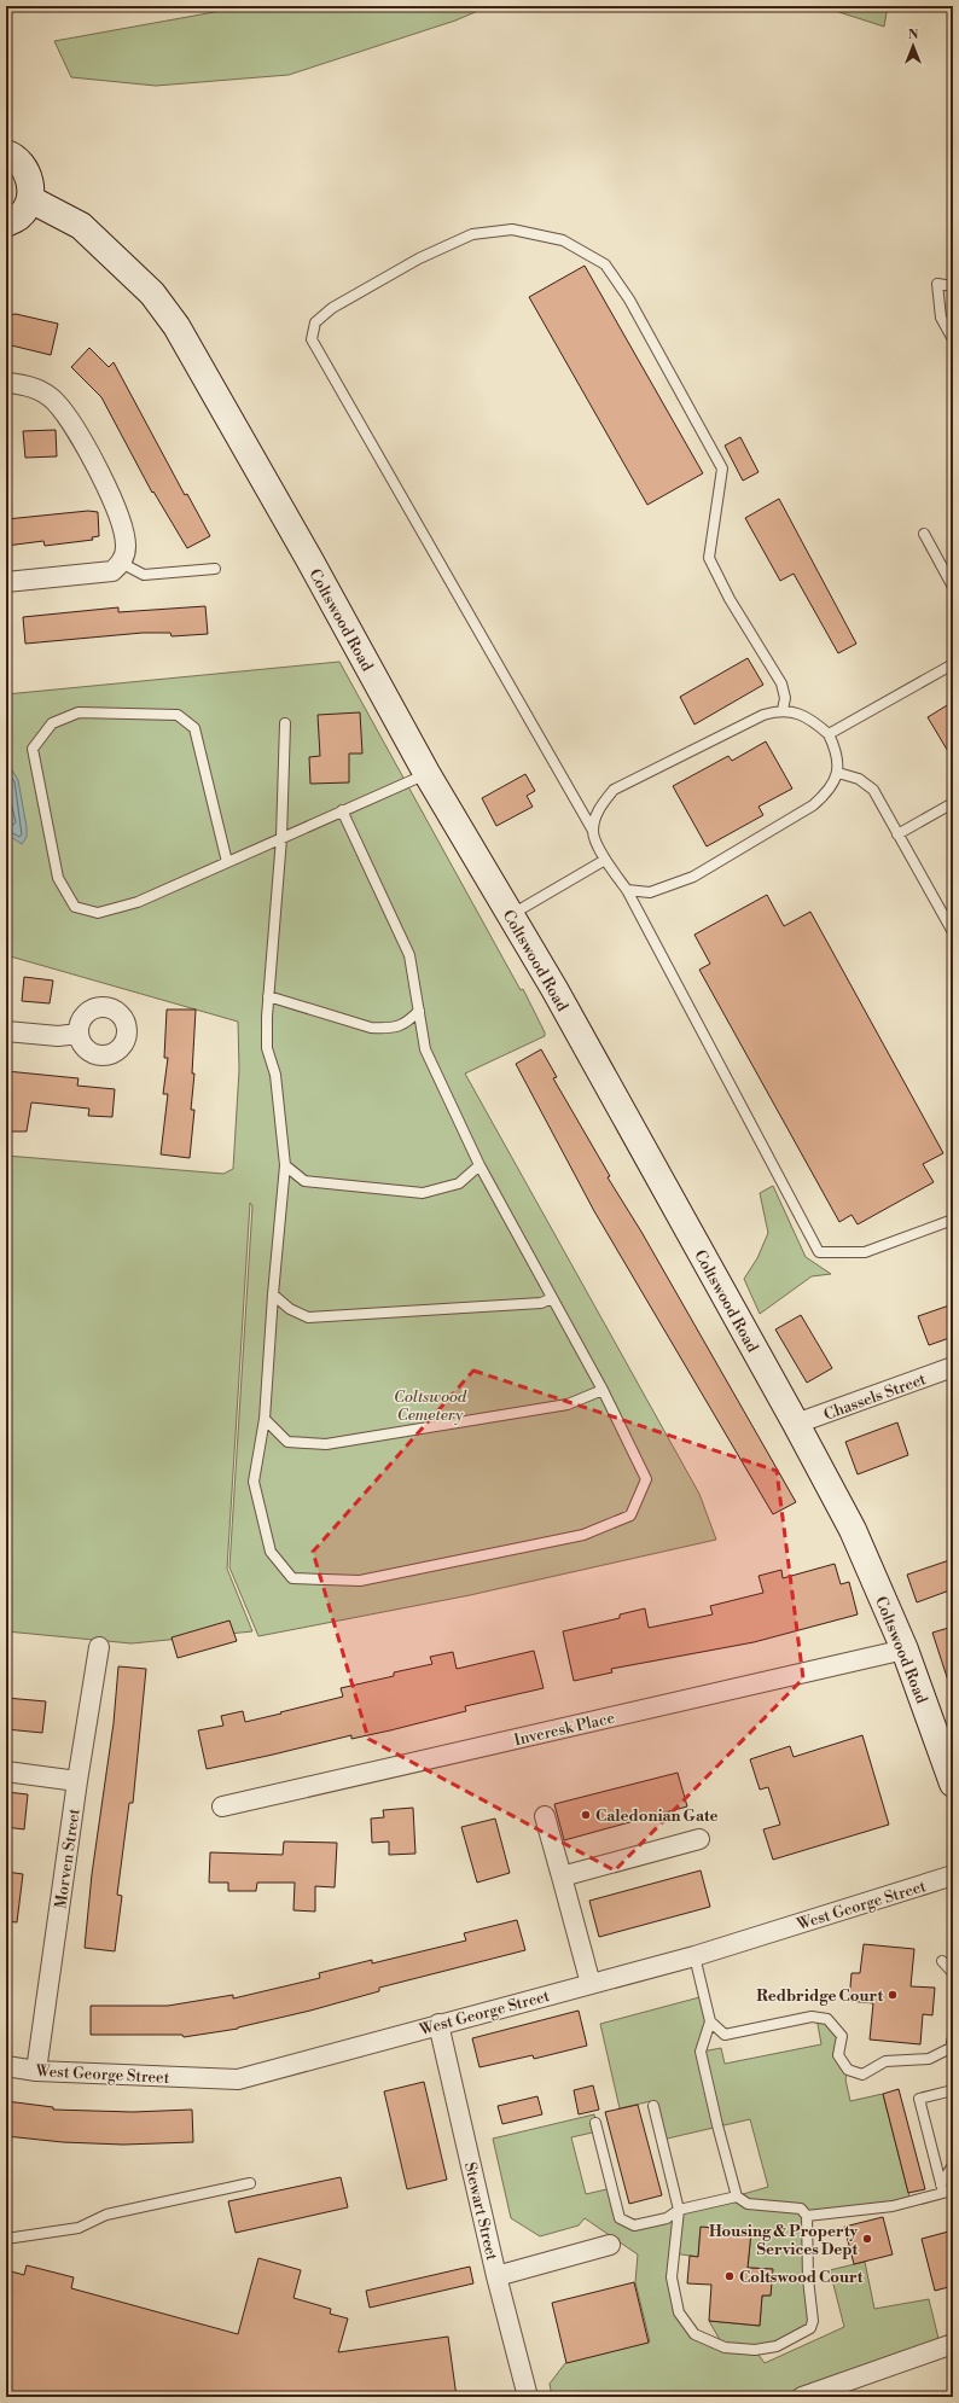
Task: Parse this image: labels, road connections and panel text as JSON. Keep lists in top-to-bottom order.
{
  "streets": {
    "main road": ["Coltswood Road"],
    "street": [
      "Chassels Street",
      "Inveresk Place",
      "Morven Street",
      "West George Street",
      "Stewart Street"
    ]
  },
  "crossings": [
    ["Coltswood Road", "Chassels Street"],
    ["Coltswood Road", "Inveresk Place"],
    ["Morven Street", "West George Street"],
    ["West George Street", "Stewart Street"]
  ],
  "parks": ["Coltswood Cemetery"],
  "places": [
    "Caledonian Gate",
    "Redbridge Court",
    "Housing & Property Services Dept",
    "Coltswood Court"
  ],
  "north": "top"
}
